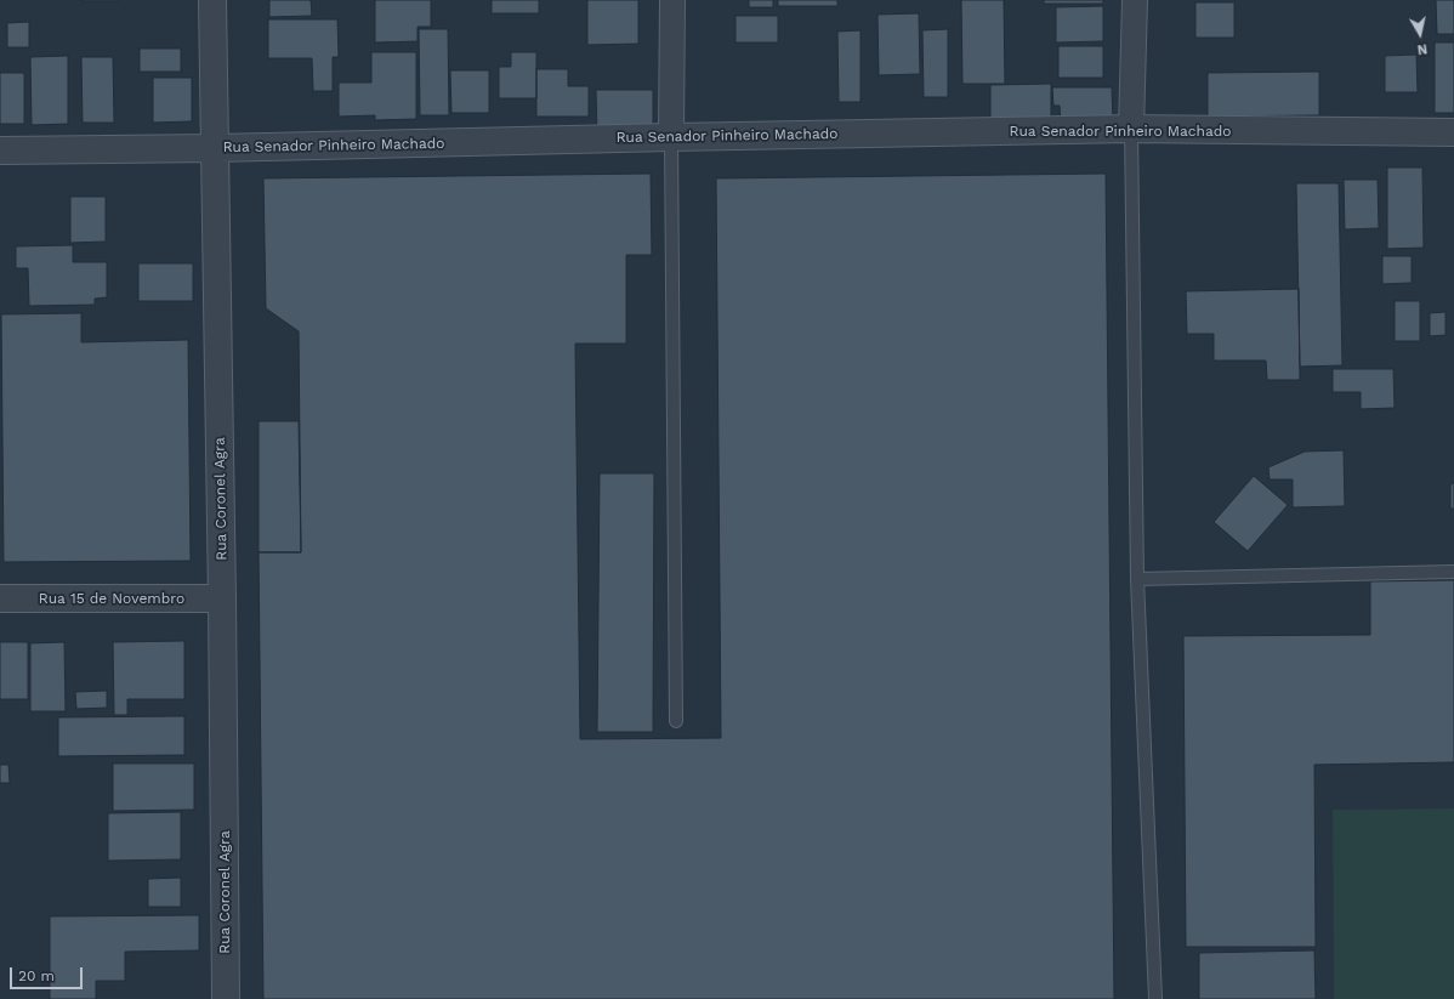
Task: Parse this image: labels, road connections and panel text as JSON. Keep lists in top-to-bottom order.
{
  "streets": {
    "street": ["Rua Senador Pinheiro Machado", "Rua Coronel Agra", "Rua 15 de Novembro"]
  },
  "crossings": [
    ["Rua Senador Pinheiro Machado", "Rua Coronel Agra"],
    ["Rua Coronel Agra", "Rua 15 de Novembro"]
  ],
  "scale_bar": "20 m",
  "north": "bottom"
}
